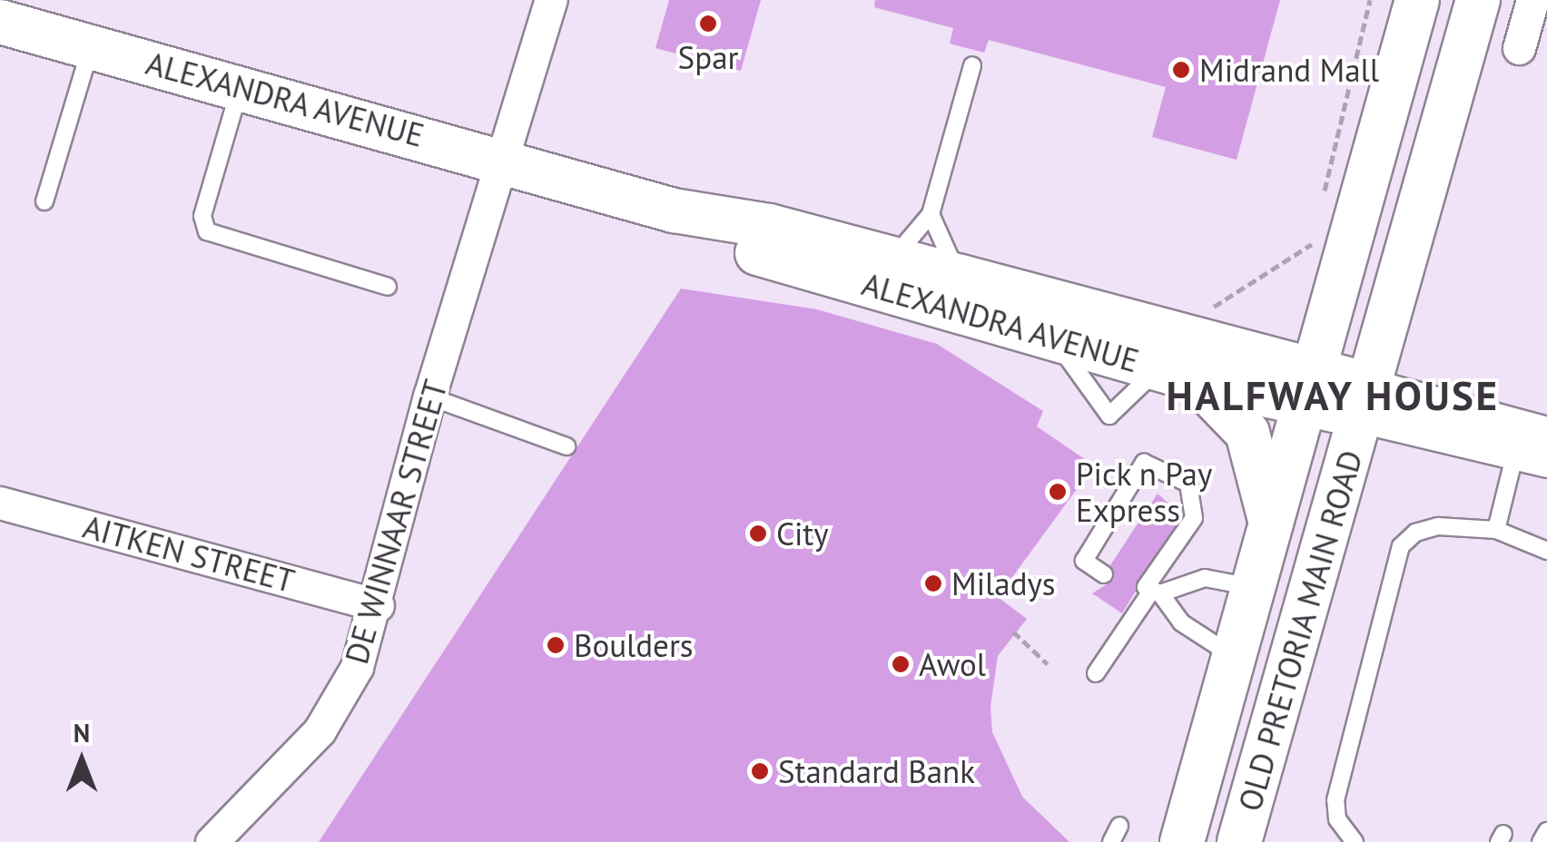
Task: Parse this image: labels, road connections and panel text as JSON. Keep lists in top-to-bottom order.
{
  "streets": {
    "main road": ["ALEXANDRA AVENUE", "OLD PRETORIA MAIN ROAD"],
    "street": ["DE WINNAAR STREET", "AITKEN STREET"]
  },
  "crossings": [
    ["ALEXANDRA AVENUE", "DE WINNAAR STREET"],
    ["ALEXANDRA AVENUE", "OLD PRETORIA MAIN ROAD"],
    ["DE WINNAAR STREET", "AITKEN STREET"]
  ],
  "districts": ["HALFWAY HOUSE"],
  "places": [
    "Spar",
    "Midrand Mall",
    "Pick n Pay Express",
    "City",
    "Miladys",
    "Boulders",
    "Awol",
    "Standard Bank"
  ],
  "north": "top"
}
